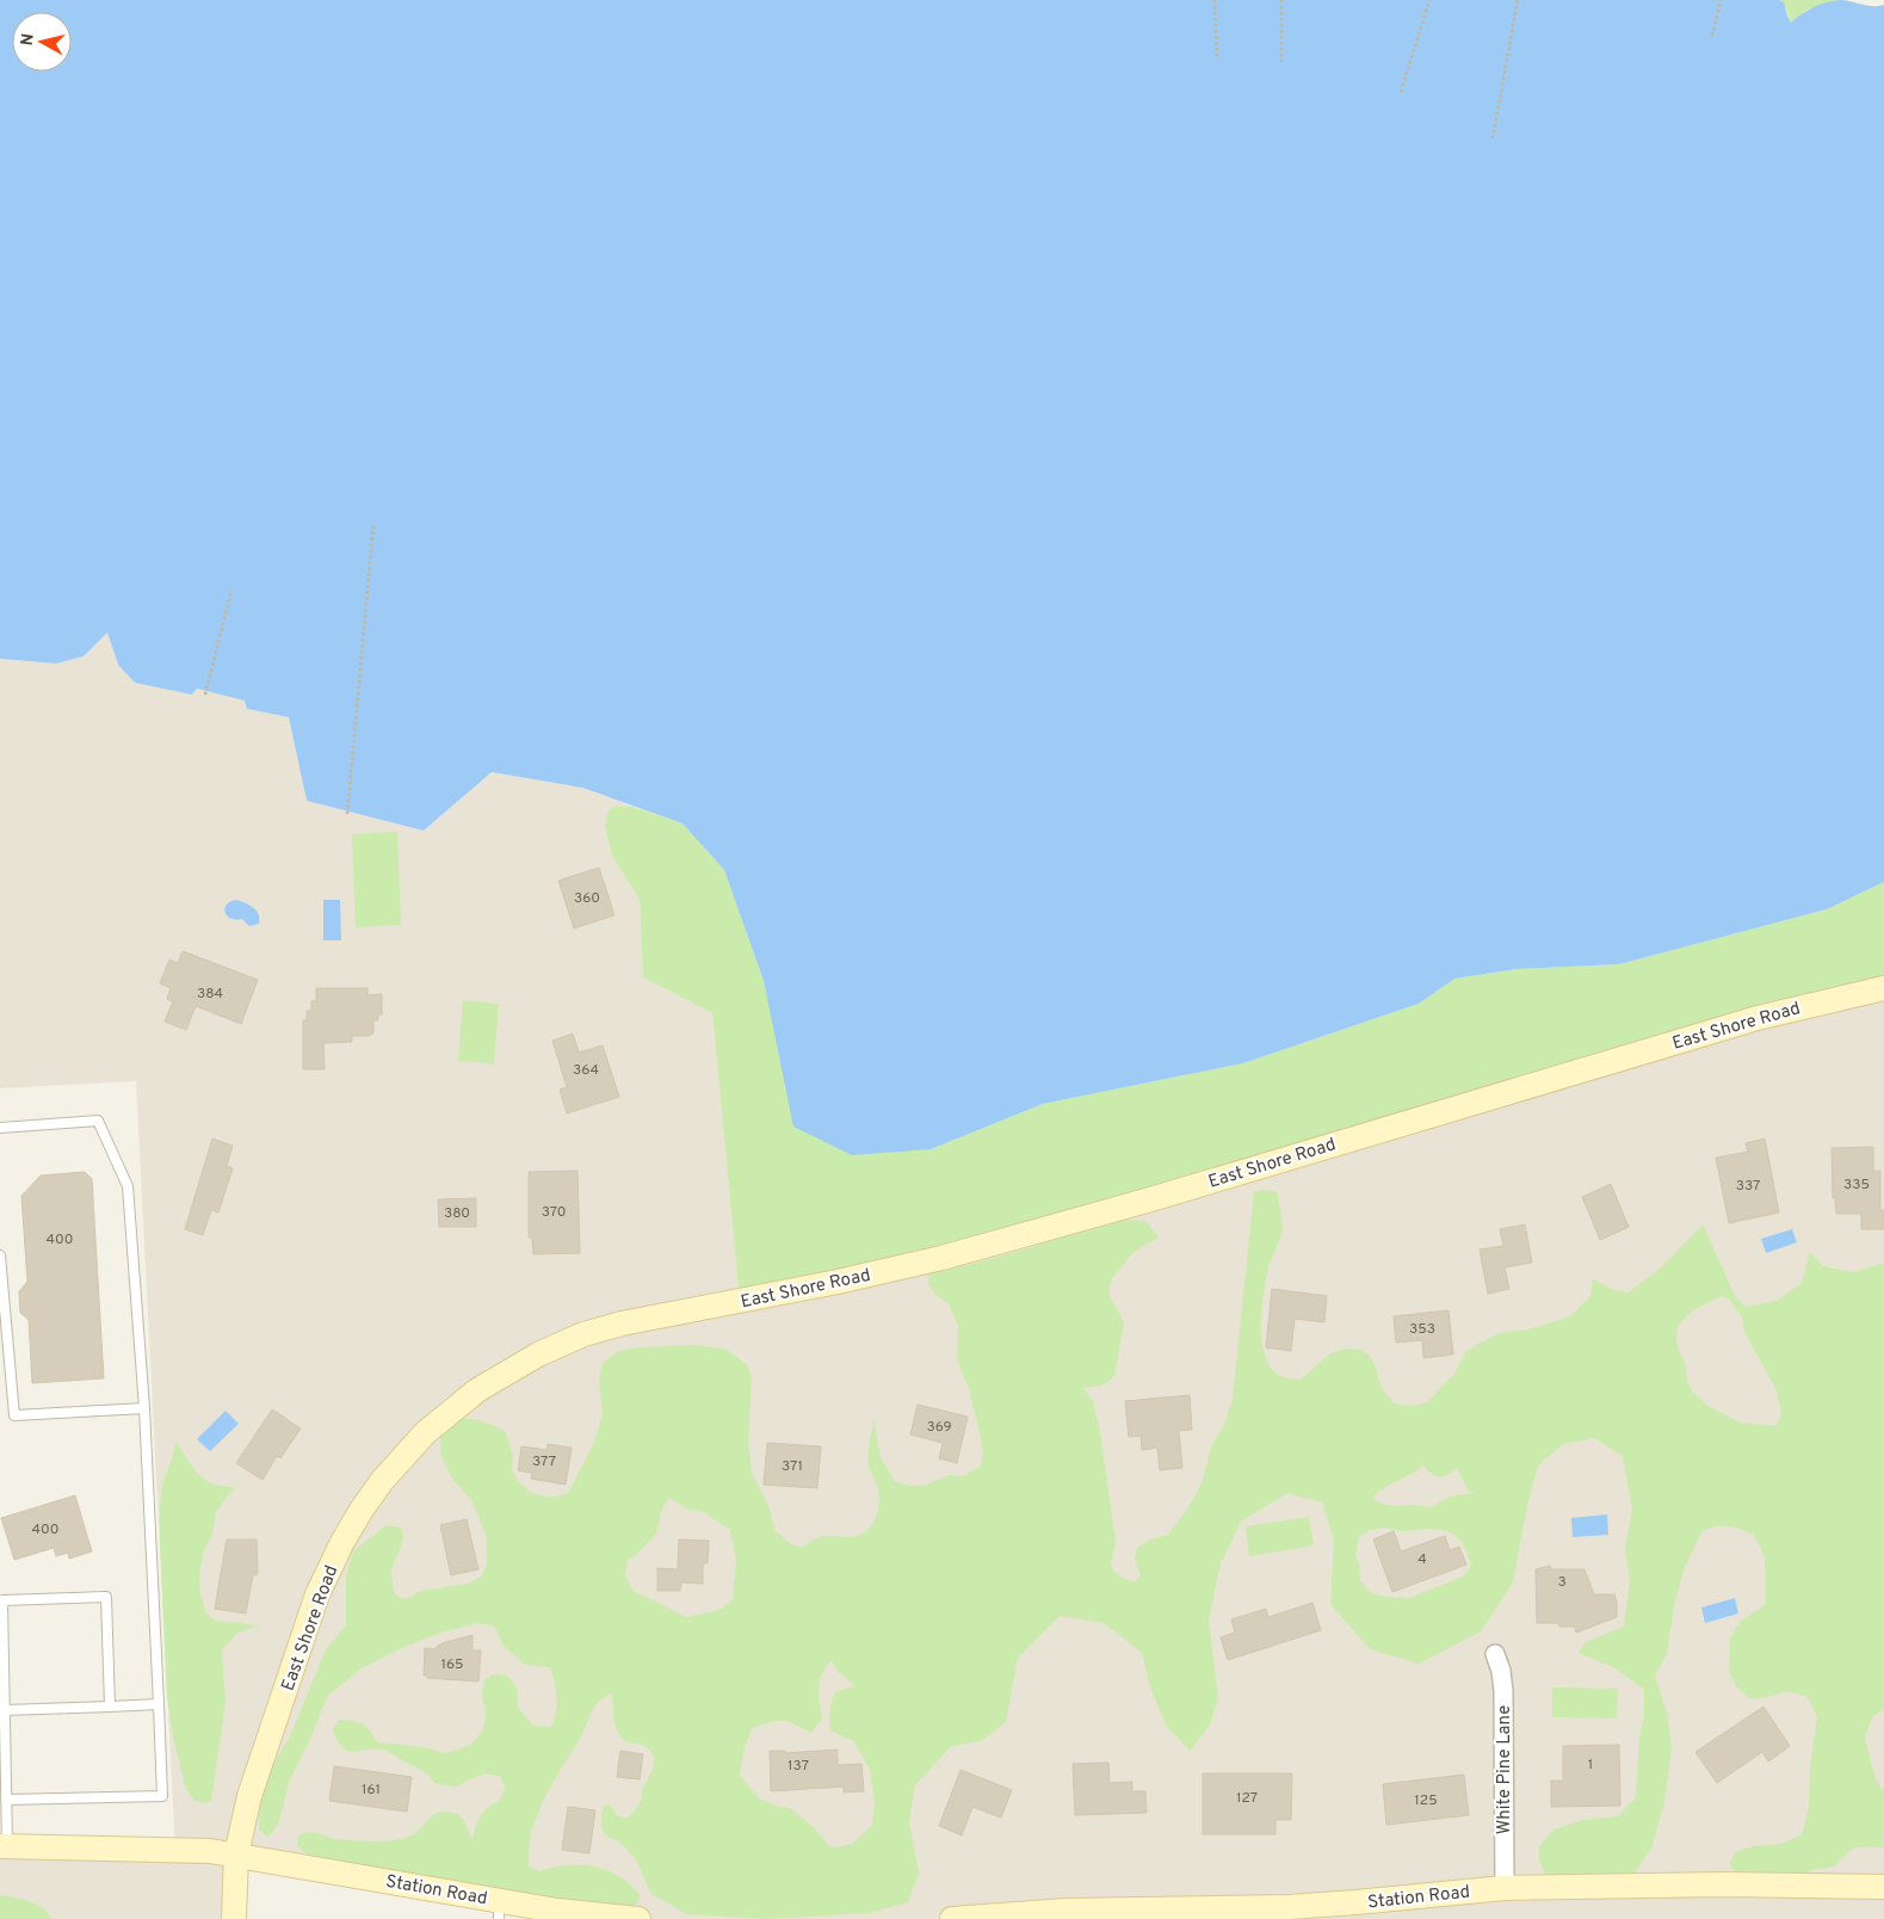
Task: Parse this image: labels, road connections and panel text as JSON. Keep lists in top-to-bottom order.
{
  "streets": {
    "main road": ["East Shore Road", "Station Road"],
    "street": ["White Pine Lane"]
  },
  "crossings": [
    ["East Shore Road", "Station Road"],
    ["White Pine Lane", "Station Road"]
  ],
  "house_numbers": [
    "360",
    "384",
    "364",
    "335",
    "337",
    "370",
    "380",
    "400",
    "353",
    "369",
    "377",
    "371",
    "400",
    "4",
    "3",
    "165",
    "1",
    "137",
    "161",
    "127",
    "125"
  ],
  "north": "left"
}
